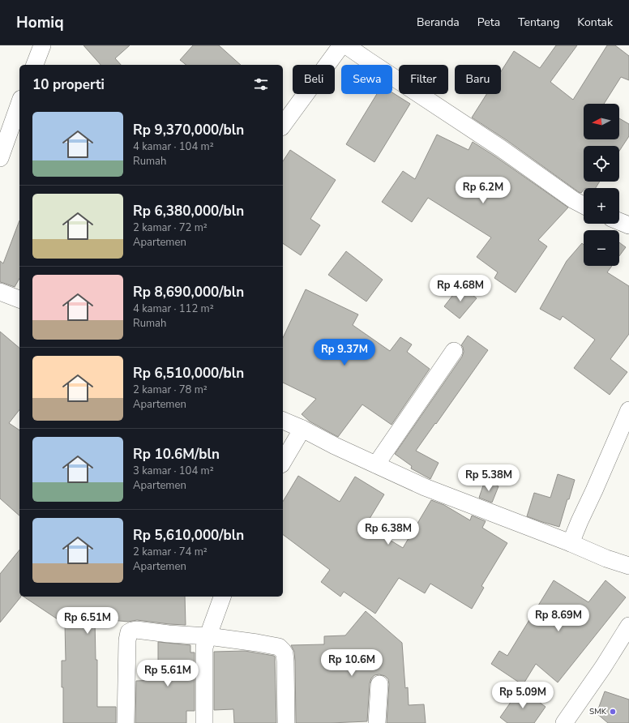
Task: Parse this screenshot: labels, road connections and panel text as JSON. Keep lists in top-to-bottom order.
{
  "places": ["SMK"],
  "north": "left",
  "page": {
    "header": "Homiq",
    "nav": [
      "Beranda",
      "Peta",
      "Tentang",
      "Kontak"
    ],
    "chip": [
      "Beli",
      "Sewa",
      "Filter",
      "Baru"
    ],
    "heading": "10 properti",
    "map_buttons": ["+", "−"],
    "list": [
      {
        "name": "Rp 9,370,000/bln",
        "note": "4 kamar · 104 m² · Rumah"
      },
      {
        "name": "Rp 6,380,000/bln",
        "note": "2 kamar · 72 m² · Apartemen"
      },
      {
        "name": "Rp 8,690,000/bln",
        "note": "4 kamar · 112 m² · Rumah"
      },
      {
        "name": "Rp 6,510,000/bln",
        "note": "2 kamar · 78 m² · Apartemen"
      },
      {
        "name": "Rp 10.6M/bln",
        "note": "3 kamar · 104 m² · Apartemen"
      },
      {
        "name": "Rp 5,610,000/bln",
        "note": "2 kamar · 74 m² · Apartemen"
      }
    ],
    "price": [
      "Rp 6.2M",
      "Rp 4.68M",
      "Rp 9.37M",
      "Rp 5.38M",
      "Rp 6.38M",
      "Rp 8.69M",
      "Rp 6.51M",
      "Rp 10.6M",
      "Rp 5.61M",
      "Rp 5.09M"
    ]
  }
}
